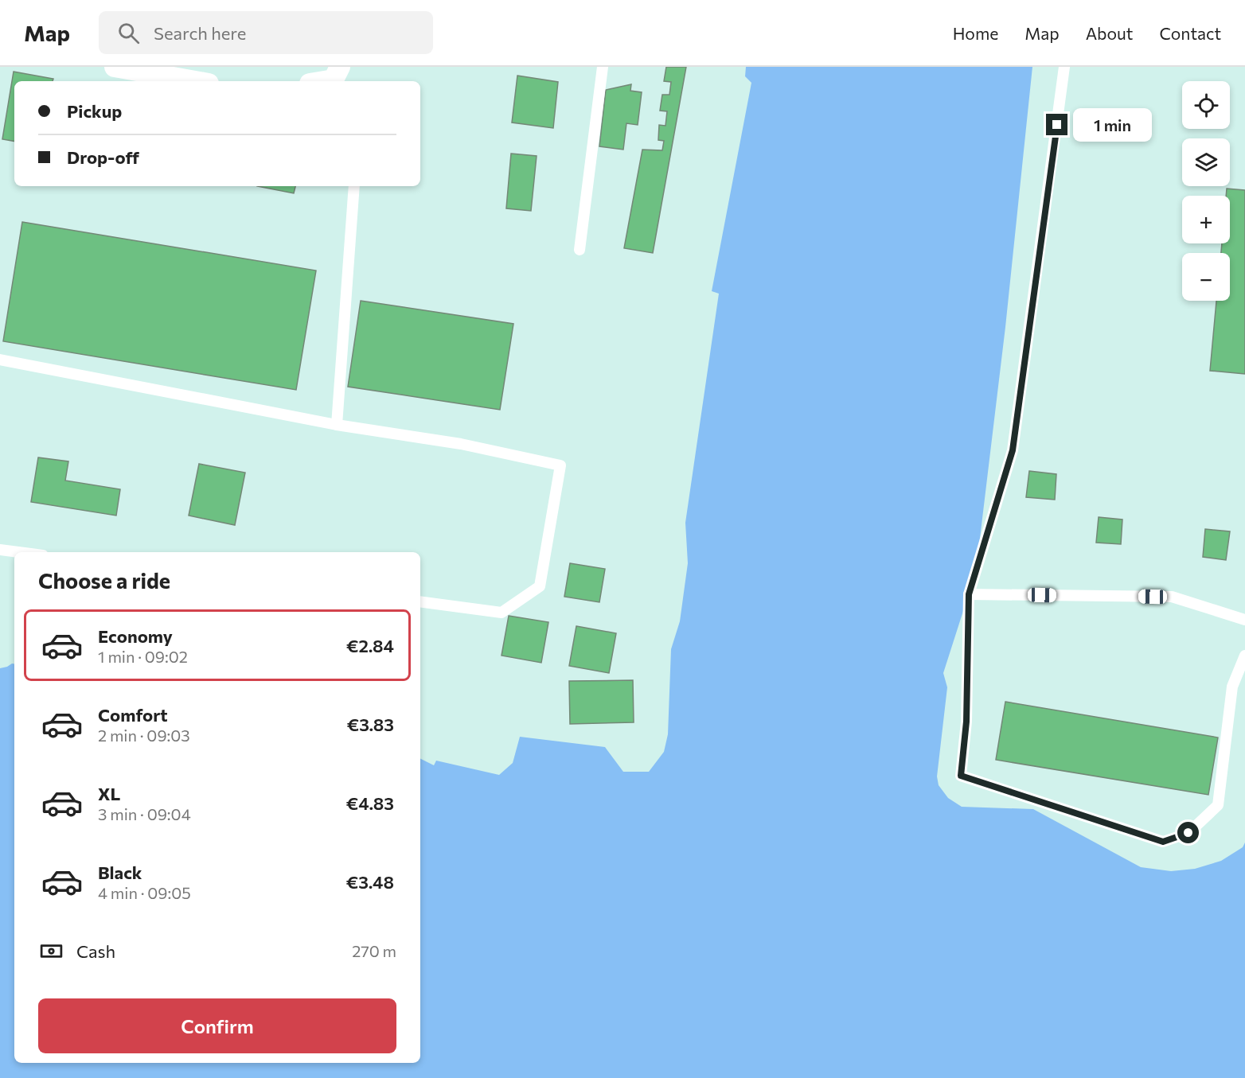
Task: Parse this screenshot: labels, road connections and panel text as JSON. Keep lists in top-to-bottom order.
{
  "page": {
    "header": "Map",
    "search": "Search here",
    "nav": [
      "Home",
      "Map",
      "About",
      "Contact"
    ],
    "map_buttons": ["+", "−"],
    "banner": ["Pickup", "Drop-off"],
    "bubble": "1 min",
    "heading": "Choose a ride",
    "list": [
      {
        "name": "Economy",
        "note": "1 min · 09:02",
        "value": "€2.84"
      },
      {
        "name": "Comfort",
        "note": "2 min · 09:03",
        "value": "€3.83"
      },
      {
        "name": "XL",
        "note": "3 min · 09:04",
        "value": "€4.83"
      },
      {
        "name": "Black",
        "note": "4 min · 09:05",
        "value": "€3.48"
      }
    ],
    "pay": ["Cash", "270 m"],
    "buttons": "Confirm"
  }
}
